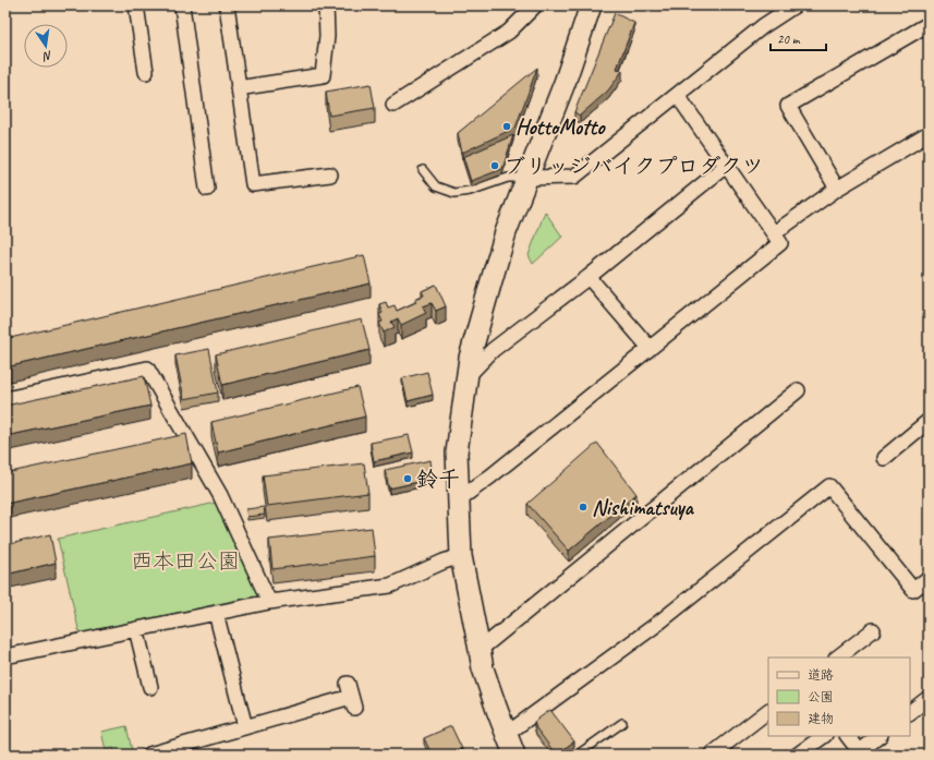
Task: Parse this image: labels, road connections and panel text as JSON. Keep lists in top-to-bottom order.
{
  "parks": ["西本田公園"],
  "places": [
    "HottoMotto",
    "ブリッジバイクプロダクツ",
    "鈴千",
    "Nishimatsuya"
  ],
  "legend": ["道路", "公園", "建物"],
  "scale_bar": "20 m",
  "north": "bottom"
}
